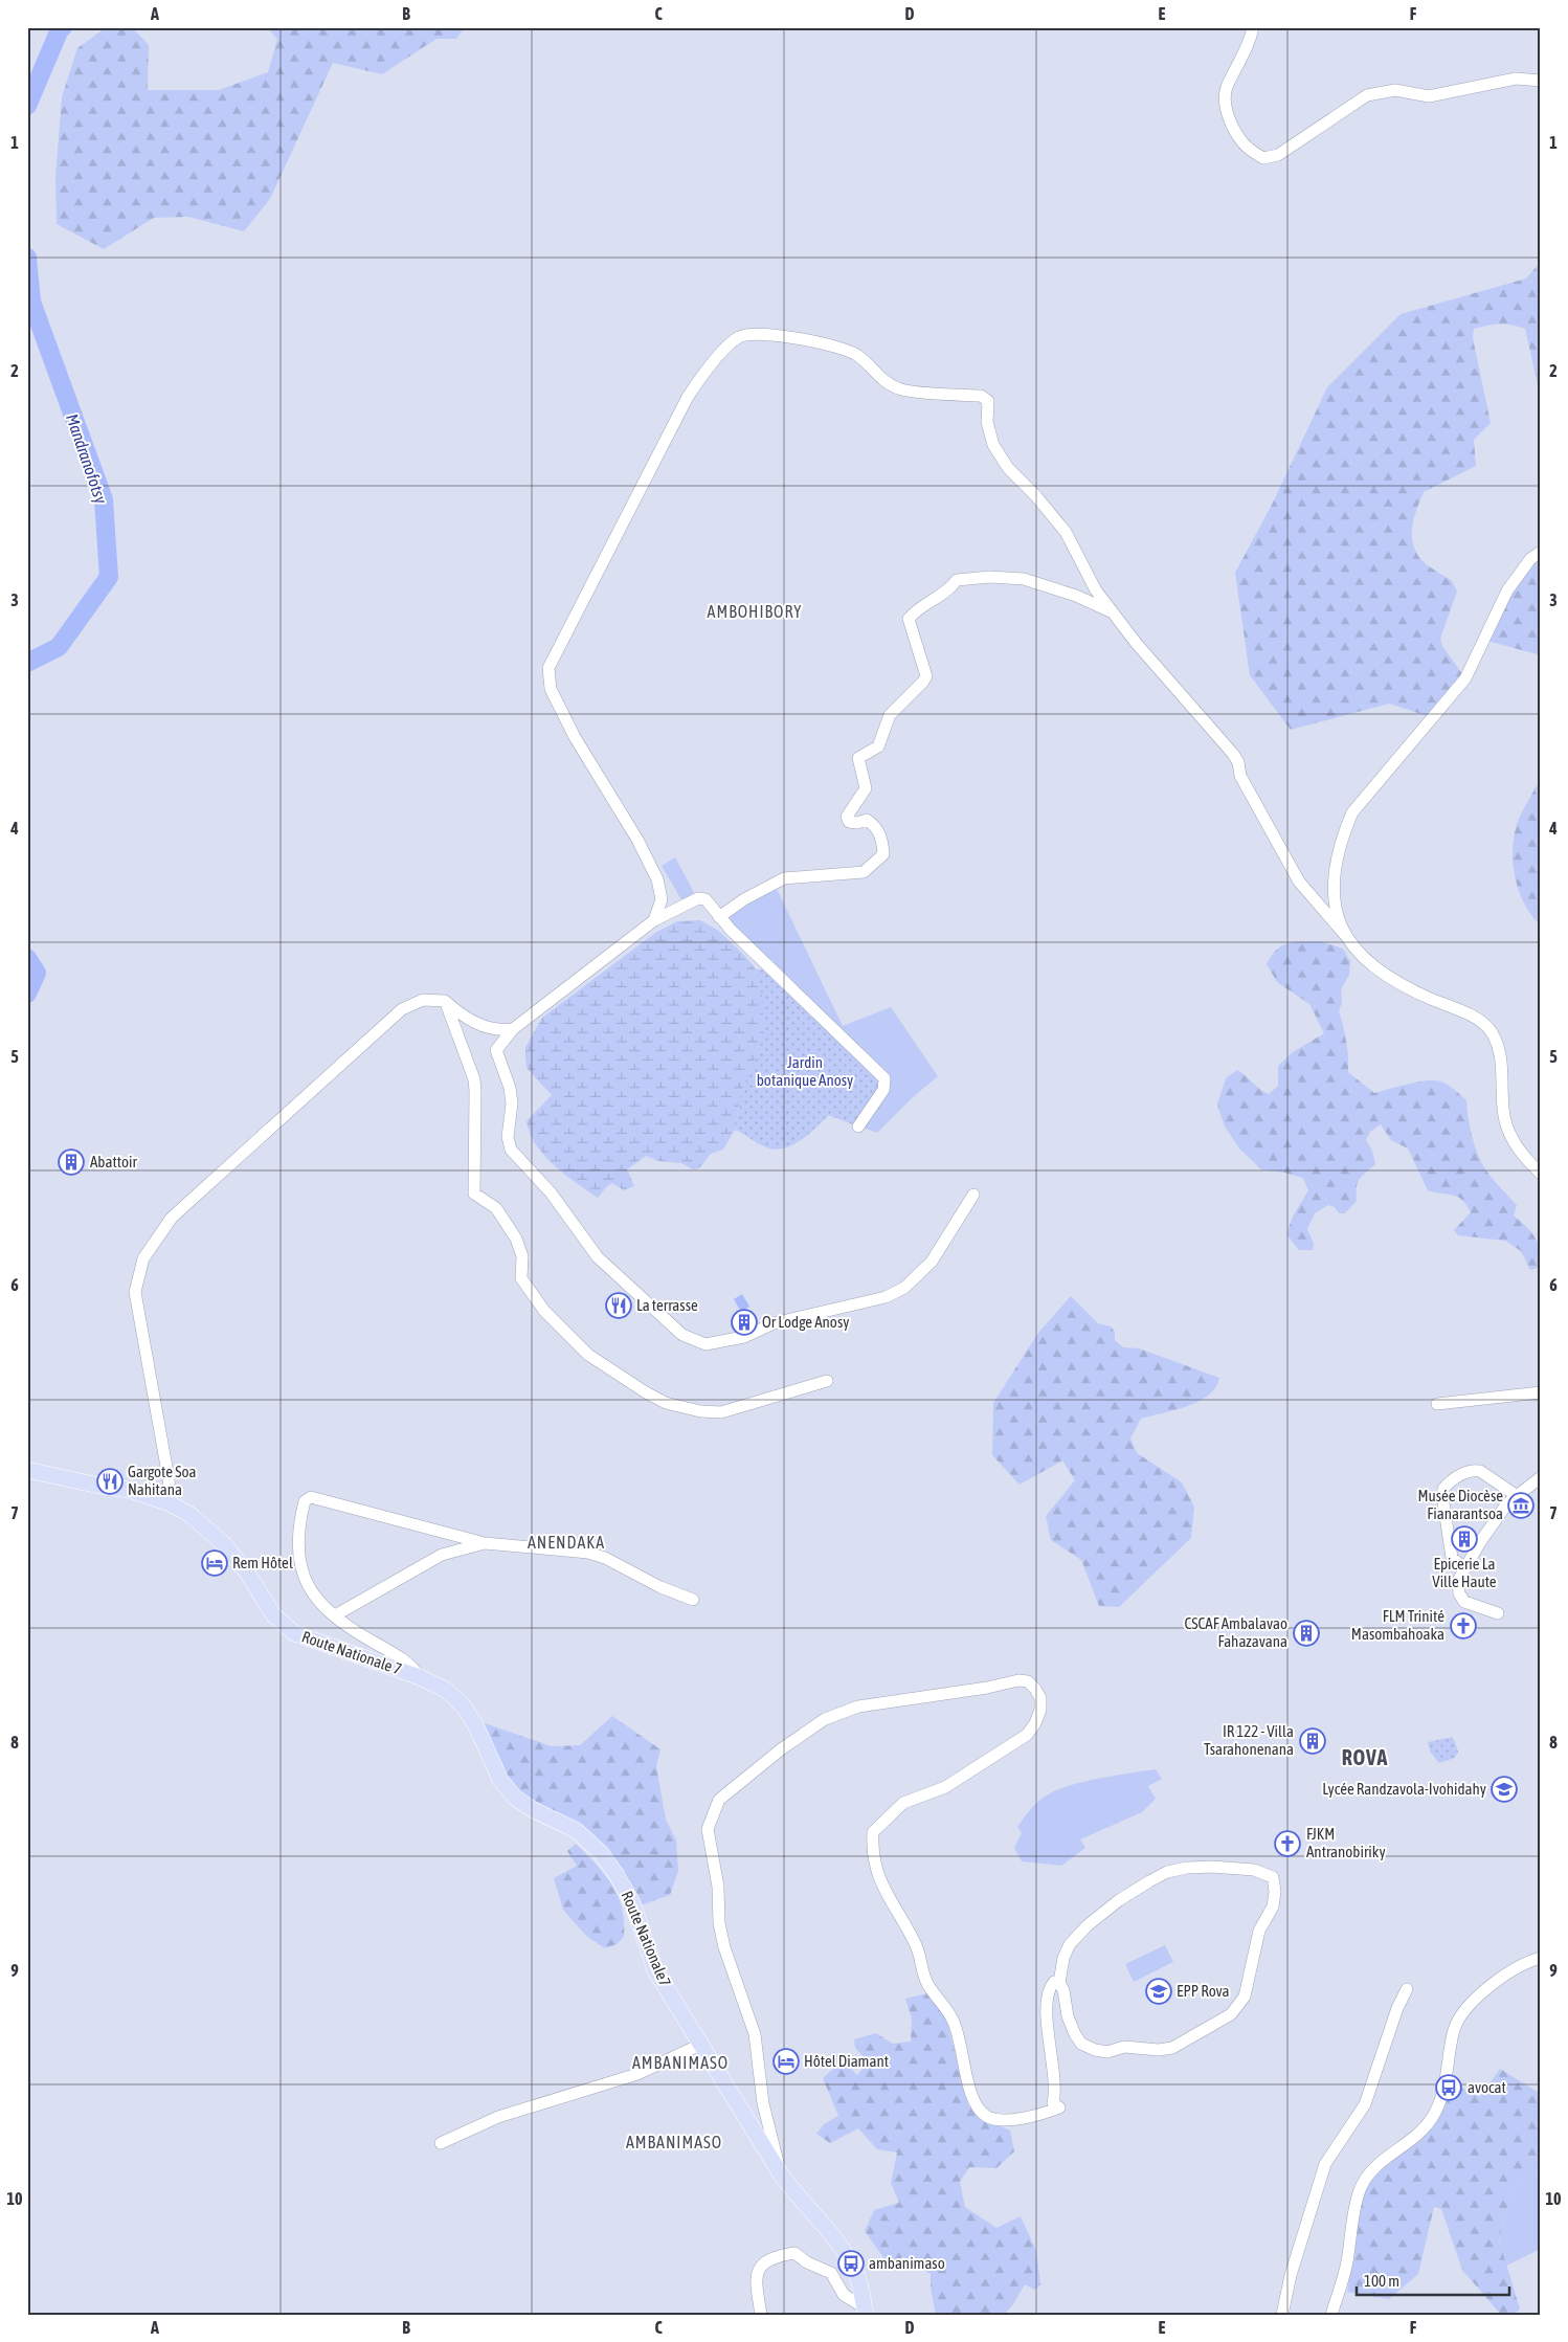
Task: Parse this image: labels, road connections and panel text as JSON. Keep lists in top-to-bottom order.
{
  "streets": {
    "main road": ["Route Nationale 7", "Route Nationale7"]
  },
  "crossings": [
    ["Route Nationale 7", "Route Nationale7"]
  ],
  "districts": [
    "AMBOHIBORY",
    "ANENDAKA",
    "ROVA",
    "AMBANIMASO",
    "AMBANIMASO"
  ],
  "water": ["Mandranofotsy"],
  "parks": ["Jardin botanique Anosy"],
  "places": {
    "building": [
      "Abattoir",
      "Or Lodge Anosy",
      "Epicerie La Ville Haute",
      "CSCAF Ambalavao Fahazavana",
      "IR 122 - Villa Tsarahonenana"
    ],
    "restaurant": ["La terrasse", "Gargote Soa Nahitana"],
    "museum": ["Musée Diocèse Fianarantsoa"],
    "hotel": ["Rem Hôtel", "Hôtel Diamant"],
    "church": ["FLM Trinité Masombahoaka", "FJKM Antranobiriky"],
    "school or university": ["Lycée Randzavola-Ivohidahy", "EPP Rova"],
    "bus stop": ["avocat", "ambanimaso"]
  },
  "scale_bar": "100 m",
  "grid": {
    "columns": [
      "A",
      "B",
      "C",
      "D",
      "E",
      "F"
    ],
    "rows": [
      "1",
      "2",
      "3",
      "4",
      "5",
      "6",
      "7",
      "8",
      "9",
      "10"
    ]
  }
}
